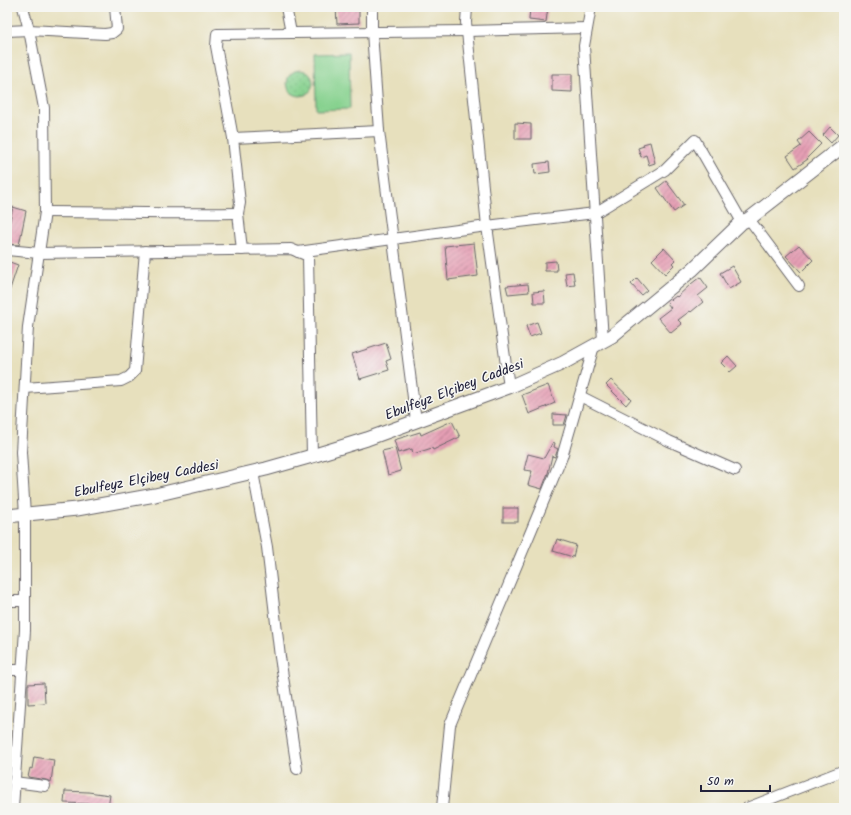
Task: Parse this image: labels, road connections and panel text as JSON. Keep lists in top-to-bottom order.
{
  "streets": {
    "street": ["Ebulfeyz Elçibey Caddesi"]
  },
  "scale_bar": "50 m"
}
